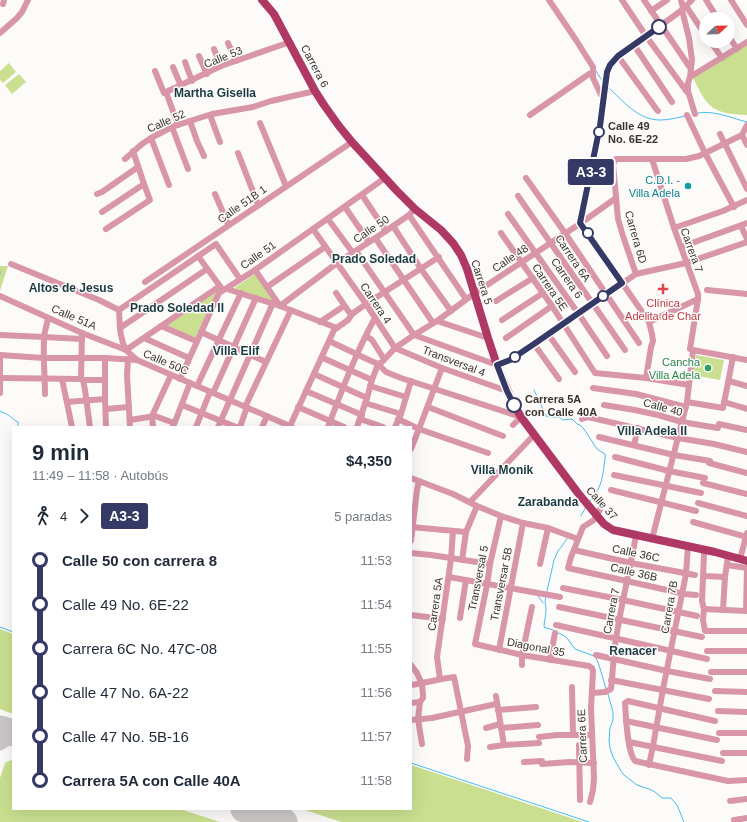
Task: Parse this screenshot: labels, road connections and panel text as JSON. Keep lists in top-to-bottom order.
{
  "streets": {
    "main road": ["Carrera 6", "Carrera 5", "Calle 37"],
    "street": [
      "Calle 53",
      "Calle 52",
      "Calle 51B 1",
      "Calle 50",
      "Carrera 6D",
      "Carrera 7",
      "Calle 51",
      "Calle 48",
      "Carrera 6A",
      "Carrera 5E",
      "Carrera 4",
      "Calle 51A",
      "Transversal 4",
      "Calle 50C",
      "Calle 40",
      "Calle 36C",
      "Calle 36B",
      "Transversal 5",
      "Transversar 5B",
      "Carrera 5A",
      "Carrera 7B",
      "Diagonal 35",
      "Carrera 6E"
    ]
  },
  "crossings": [
    ["Calle 53", "Carrera 6"],
    ["Carrera 6", "Calle 52"],
    ["Carrera 6", "Calle 51B 1"],
    ["Carrera 6", "Calle 51"],
    ["Carrera 6", "Calle 48"],
    ["Carrera 6", "Carrera 5"],
    ["Calle 50", "Carrera 5"],
    ["Calle 50", "Carrera 4"],
    ["Carrera 6D", "Carrera 7"],
    ["Carrera 6D", "Calle 48"],
    ["Carrera 7", "Calle 40"],
    ["Carrera 7", "Calle 37"],
    ["Carrera 7", "Calle 36C"],
    ["Carrera 7", "Calle 36B"],
    ["Carrera 7", "Carrera 6E"],
    ["Calle 51", "Carrera 5"],
    ["Calle 51", "Carrera 4"],
    ["Calle 51", "Calle 51A"],
    ["Calle 51", "Calle 50C"],
    ["Calle 48", "Carrera 6A"],
    ["Calle 48", "Carrera 5"],
    ["Calle 48", "Carrera 5E"],
    ["Calle 48", "Carrera 4"],
    ["Calle 48", "Transversal 4"],
    ["Carrera 5", "Transversal 4"],
    ["Carrera 5", "Calle 37"],
    ["Carrera 4", "Transversal 4"],
    ["Calle 51A", "Calle 50C"],
    ["Calle 37", "Carrera 7B"],
    ["Calle 36C", "Calle 36B"],
    ["Calle 36C", "Carrera 7B"],
    ["Calle 36B", "Carrera 7B"],
    ["Transversal 5", "Diagonal 35"],
    ["Transversar 5B", "Diagonal 35"],
    ["Diagonal 35", "Carrera 6E"]
  ],
  "districts": [
    "Martha Gisella",
    "Prado Soledad",
    "Altos de Jesus",
    "Prado Soledad II",
    "Villa Elif",
    "Villa Adela II",
    "Villa Monik",
    "Zarabanda",
    "Renacer"
  ],
  "places": {
    "other": [
      "Calle 49 No. 6E-22",
      "C.D.I. - Villa Adela",
      "Cancha Villa Adela",
      "Carrera 5A con Calle 40A"
    ],
    "health": ["Clínica Adelita de Char"]
  },
  "lines": ["bus line A3-3"],
  "north": "right",
  "page": {
    "on_map": "A3-3",
    "heading": ["9 min", "11:49 – 11:58 · Autobús", "$4,350"],
    "legs": ["4", "A3-3", "5 paradas"],
    "list": [
      {
        "name": "Calle 50 con carrera 8",
        "value": "11:53"
      },
      {
        "name": "Calle 49 No. 6E-22",
        "value": "11:54"
      },
      {
        "name": "Carrera 6C No. 47C-08",
        "value": "11:55"
      },
      {
        "name": "Calle 47 No. 6A-22",
        "value": "11:56"
      },
      {
        "name": "Calle 47 No. 5B-16",
        "value": "11:57"
      },
      {
        "name": "Carrera 5A con Calle 40A",
        "value": "11:58"
      }
    ]
  }
}
